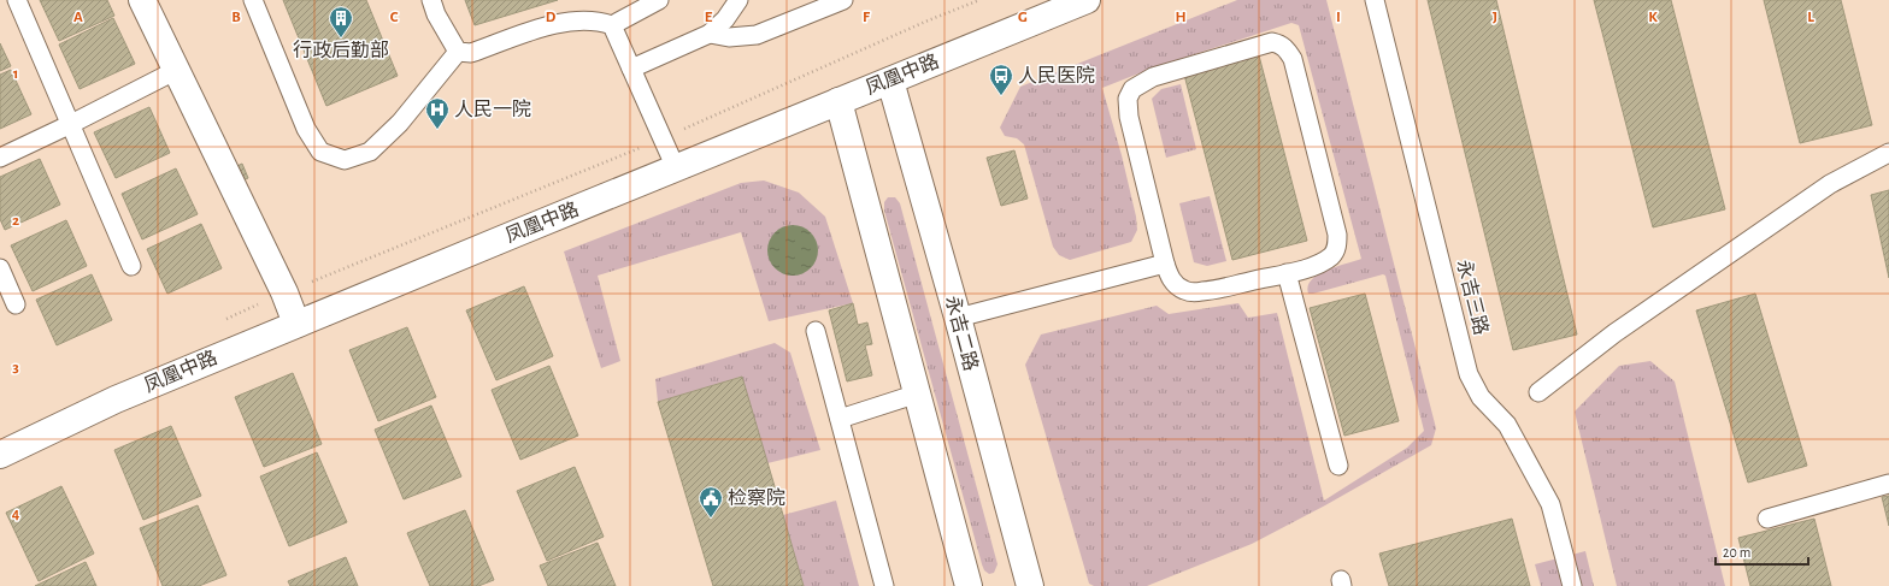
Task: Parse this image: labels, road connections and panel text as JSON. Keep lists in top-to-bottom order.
{
  "streets": {
    "street": ["凤凰中路", "永吉二路"],
    "lane": ["永吉三路"]
  },
  "crossings": [
    ["凤凰中路", "永吉二路"]
  ],
  "places": {
    "building": ["行政后勤部"],
    "bus stop": ["人民医院"],
    "hospital": ["人民一院"],
    "public building": ["检察院"]
  },
  "scale_bar": "20 m",
  "grid": {
    "columns": [
      "A",
      "B",
      "C",
      "D",
      "E",
      "F",
      "G",
      "H",
      "I",
      "J",
      "K",
      "L"
    ],
    "rows": [
      "1",
      "2",
      "3",
      "4"
    ]
  }
}
